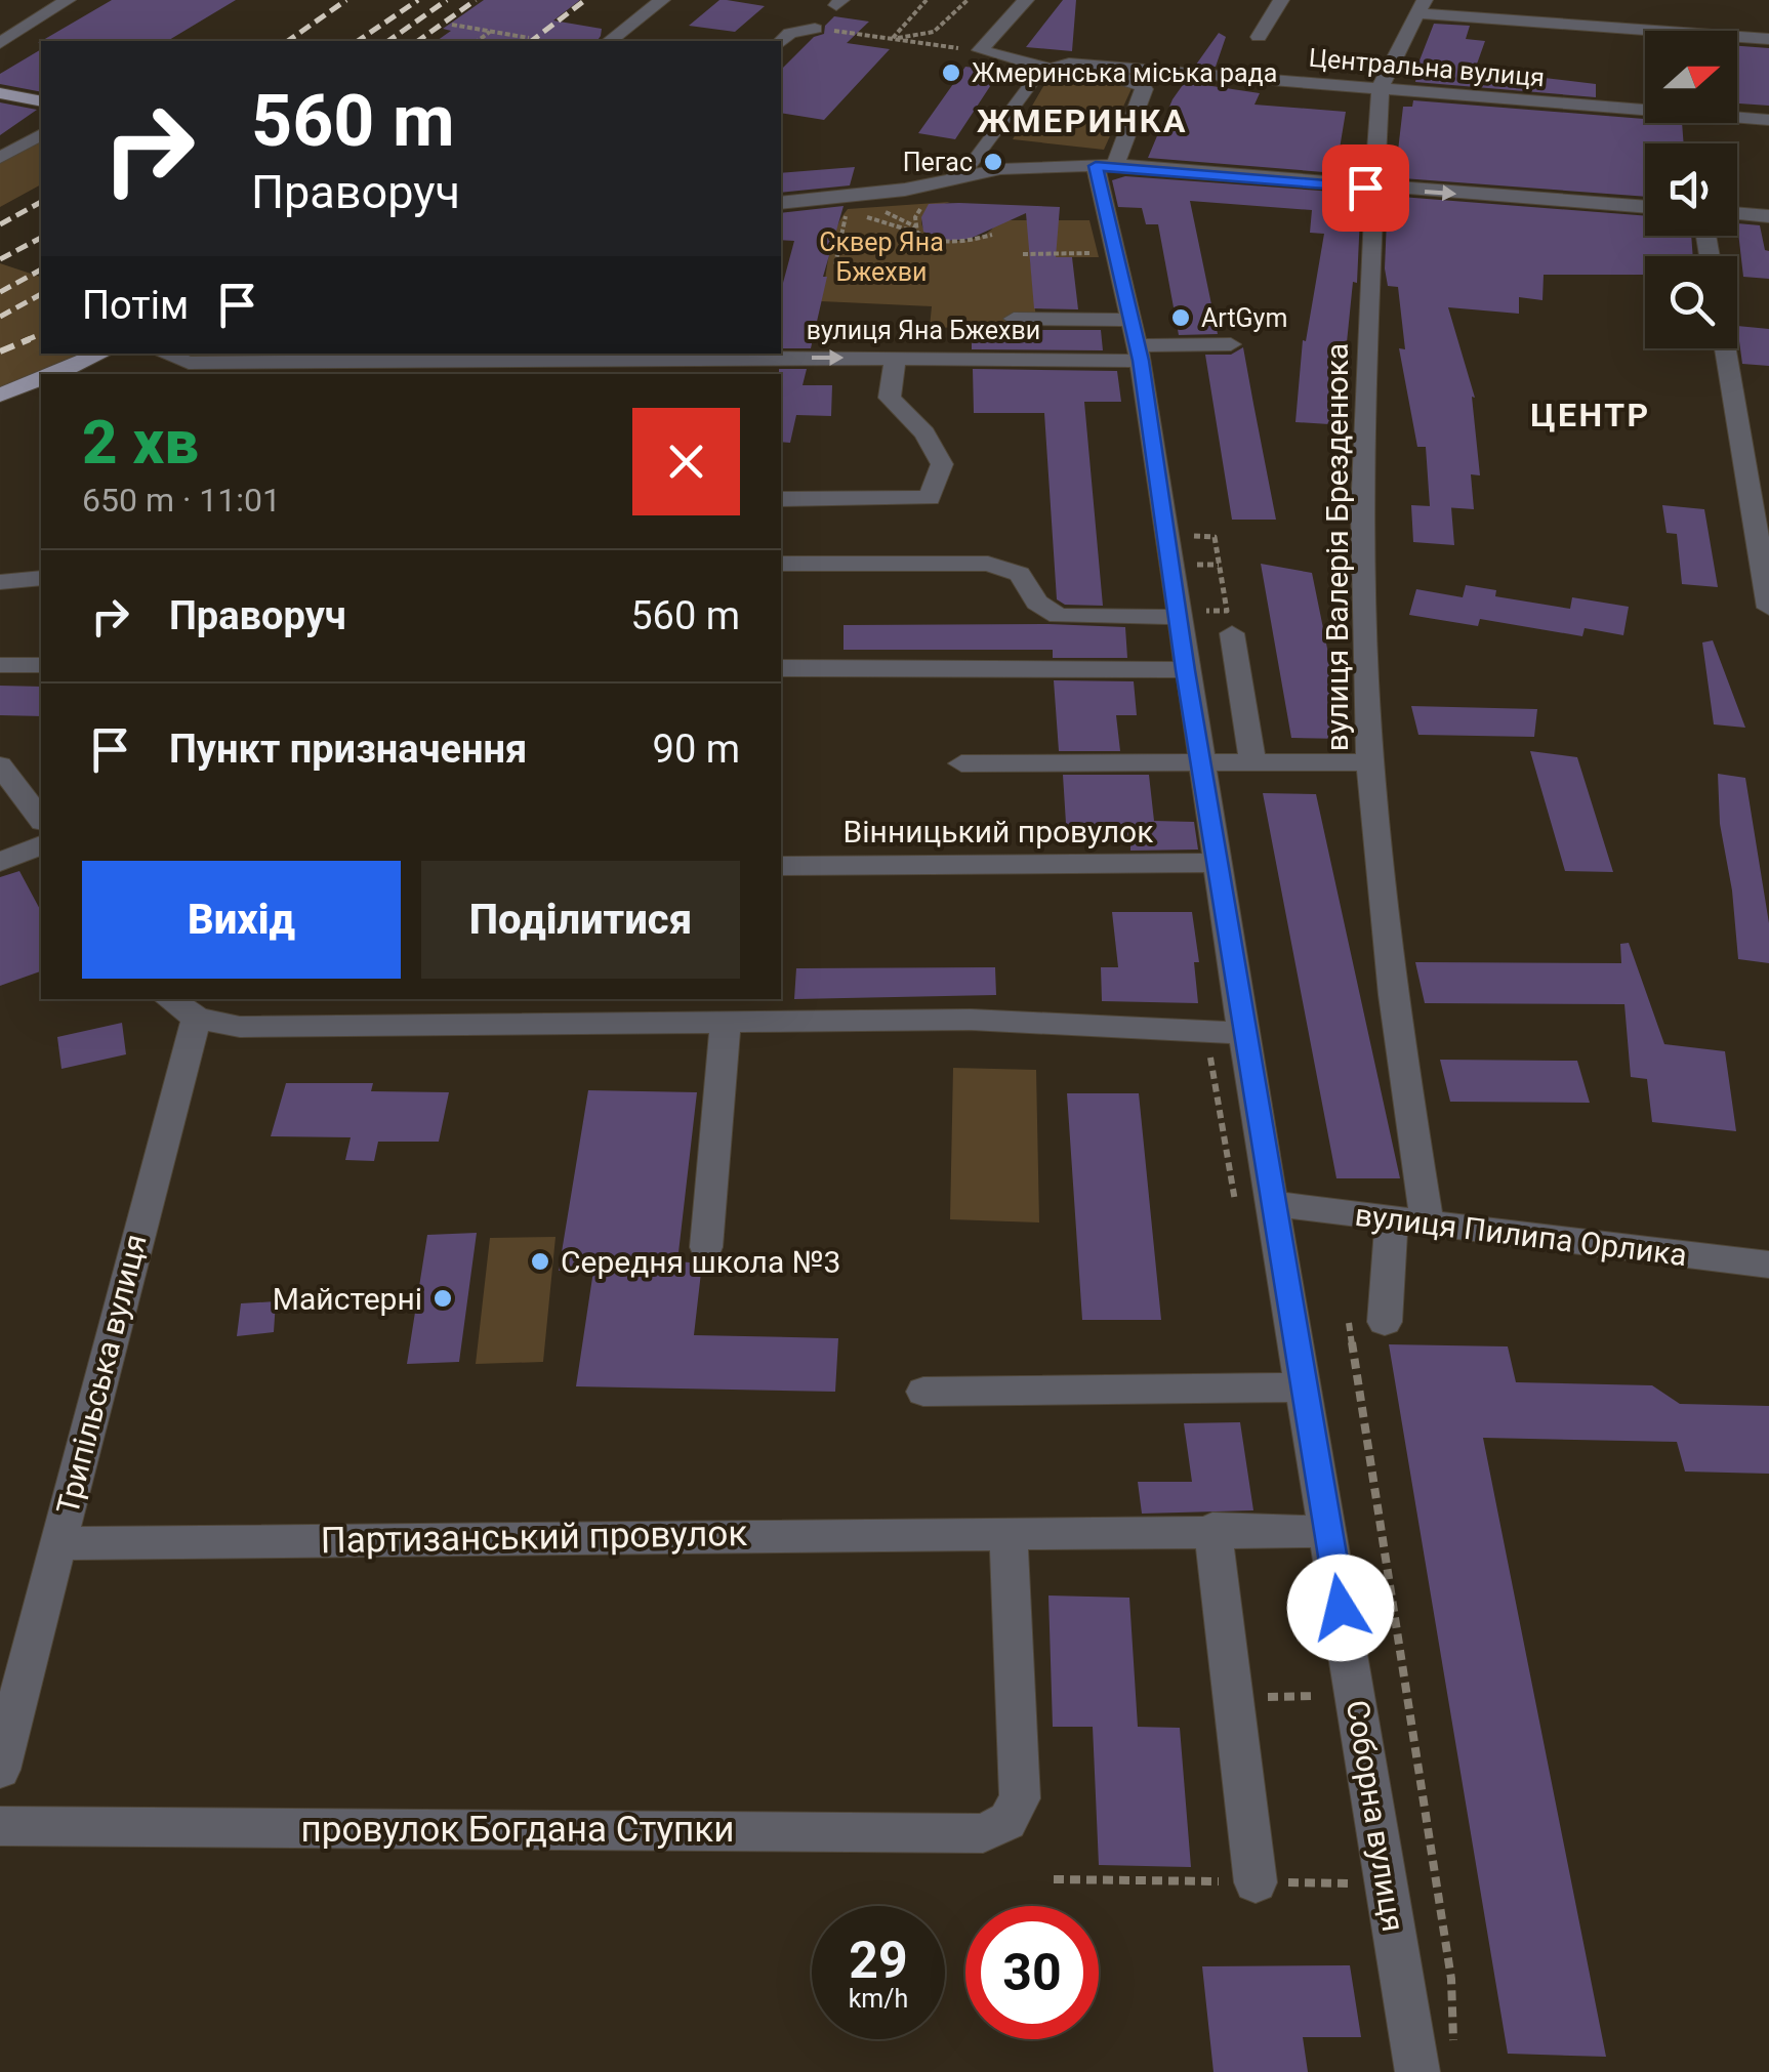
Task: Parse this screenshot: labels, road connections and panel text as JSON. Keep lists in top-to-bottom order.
{
  "streets": {
    "street": [
      "Центральна вулиця",
      "вулиця Яна Бжехви",
      "вулиця Валерія Брезденюка",
      "Вінницький провулок",
      "вулиця Пилипа Орлика",
      "Трипільська вулиця",
      "Партизанський провулок",
      "Соборна вулиця",
      "провулок Богдана Ступки"
    ]
  },
  "crossings": [
    ["Центральна вулиця", "вулиця Валерія Брезденюка"],
    ["вулиця Яна Бжехви", "Соборна вулиця"],
    ["вулиця Валерія Брезденюка", "вулиця Пилипа Орлика"],
    ["Вінницький провулок", "Соборна вулиця"],
    ["вулиця Пилипа Орлика", "Соборна вулиця"],
    ["Трипільська вулиця", "Партизанський провулок"],
    ["Партизанський провулок", "Соборна вулиця"],
    ["Партизанський провулок", "провулок Богдана Ступки"]
  ],
  "districts": ["ЖМЕРИНКА", "ЦЕНТР"],
  "parks": ["Сквер Яна Бжехви"],
  "places": [
    "Жмеринська міська рада",
    "Пегас",
    "ArtGym",
    "Середня школа №3",
    "Майстерні"
  ],
  "north": "right",
  "page": {
    "turn": ["560 m", "Праворуч"],
    "then": "Потім",
    "heading": ["2 хв", "650 m · 11:01"],
    "list": [
      {
        "name": "Праворуч",
        "value": "560 m"
      },
      {
        "name": "Пункт призначення",
        "value": "90 m"
      }
    ],
    "buttons": ["Вихід", "Поділитися"],
    "speed": "29 km/h",
    "limit": "30"
  }
}
